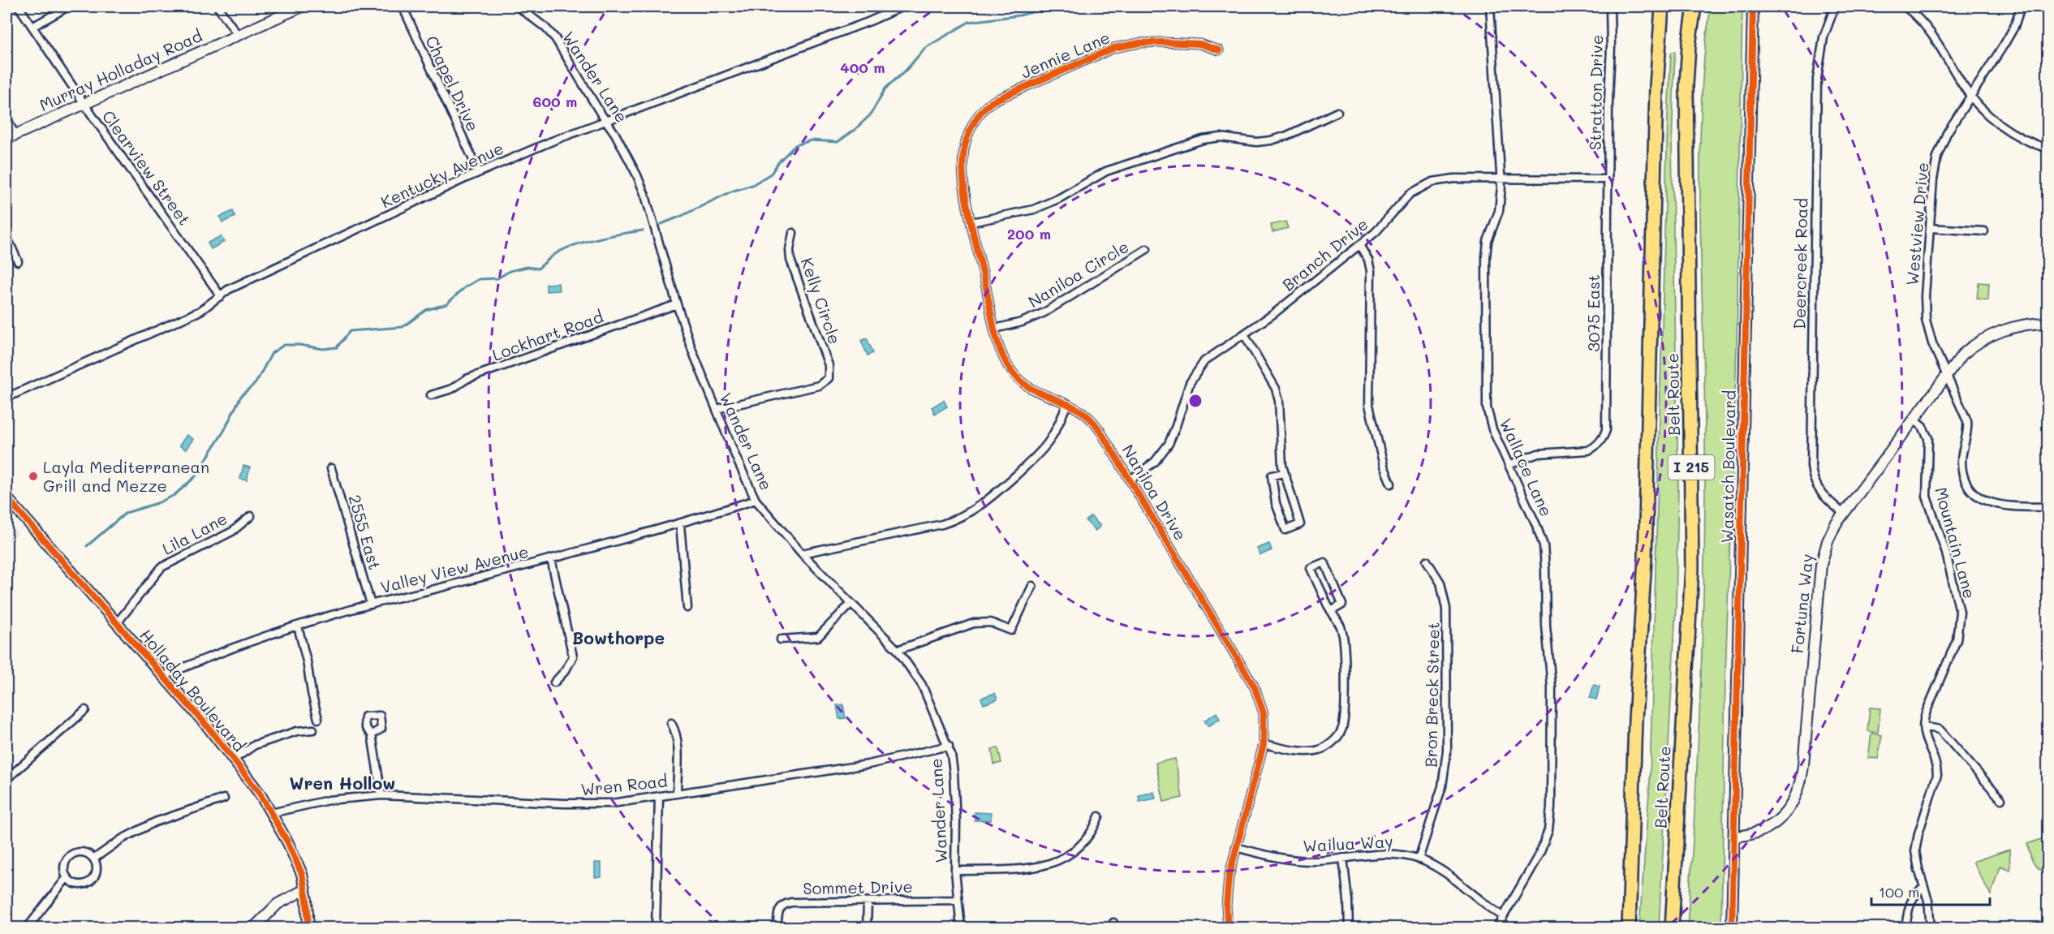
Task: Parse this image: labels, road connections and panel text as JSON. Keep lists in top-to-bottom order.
{
  "streets": {
    "highway": ["Belt Route", "I 215"],
    "street": [
      "Jennie Lane",
      "Murray Holladay Road",
      "Wander Lane",
      "Chapel Drive",
      "Stratton Drive",
      "Clearview Street",
      "Kentucky Avenue",
      "Westview Drive",
      "Branch Drive",
      "Deercreek Road",
      "Naniloa Circle",
      "Kelly Circle",
      "3075 East",
      "Lockhart Road",
      "Wasatch Boulevard",
      "Wallace Lane",
      "Naniloa Drive",
      "2555 East",
      "Lila Lane",
      "Mountain Lane",
      "Valley View Avenue",
      "Fortuna Way",
      "Holladay Boulevard",
      "Bron Breck Street",
      "Wren Road",
      "Wailua Way",
      "Sommet Drive"
    ]
  },
  "crossings": [
    ["Jennie Lane", "Naniloa Drive"],
    ["Murray Holladay Road", "Clearview Street"],
    ["Wander Lane", "Kentucky Avenue"],
    ["Wander Lane", "Kelly Circle"],
    ["Wander Lane", "Lockhart Road"],
    ["Wander Lane", "Valley View Avenue"],
    ["Wander Lane", "Wren Road"],
    ["Wander Lane", "Sommet Drive"],
    ["Chapel Drive", "Kentucky Avenue"],
    ["Stratton Drive", "Branch Drive"],
    ["Stratton Drive", "3075 East"],
    ["Clearview Street", "Kentucky Avenue"],
    ["Westview Drive", "Fortuna Way"],
    ["Branch Drive", "3075 East"],
    ["Branch Drive", "Wallace Lane"],
    ["Branch Drive", "Naniloa Drive"],
    ["Deercreek Road", "Fortuna Way"],
    ["Naniloa Circle", "Naniloa Drive"],
    ["3075 East", "Wallace Lane"],
    ["Wasatch Boulevard", "Fortuna Way"],
    ["Wallace Lane", "Wailua Way"],
    ["Naniloa Drive", "Wailua Way"],
    ["2555 East", "Valley View Avenue"],
    ["Lila Lane", "Holladay Boulevard"],
    ["Mountain Lane", "Fortuna Way"],
    ["Valley View Avenue", "Holladay Boulevard"],
    ["Holladay Boulevard", "Wren Road"],
    ["Bron Breck Street", "Wailua Way"]
  ],
  "districts": ["Bowthorpe", "Wren Hollow"],
  "places": ["Layla Mediterranean Grill and Mezze"],
  "scale_bar": "100 m",
  "rings": ["400 m", "600 m", "200 m"]
}
